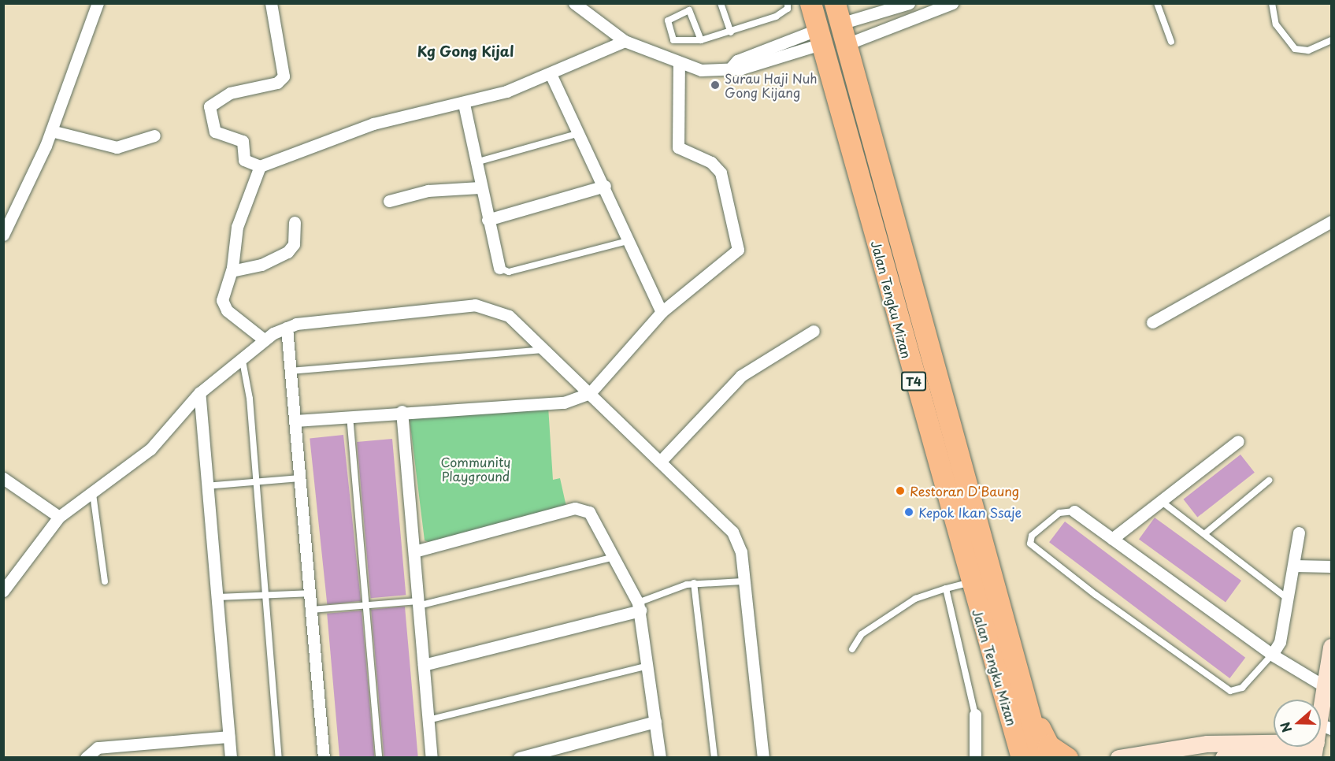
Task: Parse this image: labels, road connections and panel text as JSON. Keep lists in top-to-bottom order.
{
  "streets": {
    "highway": ["Jalan Tengku Mizan", "T4"]
  },
  "districts": ["Kg Gong Kijal"],
  "parks": ["Community Playground"],
  "places": ["Surau Haji Nuh Gong Kijang", "Restoran D'Baung", "Kepok Ikan Ssaje"],
  "north": "left"
}
